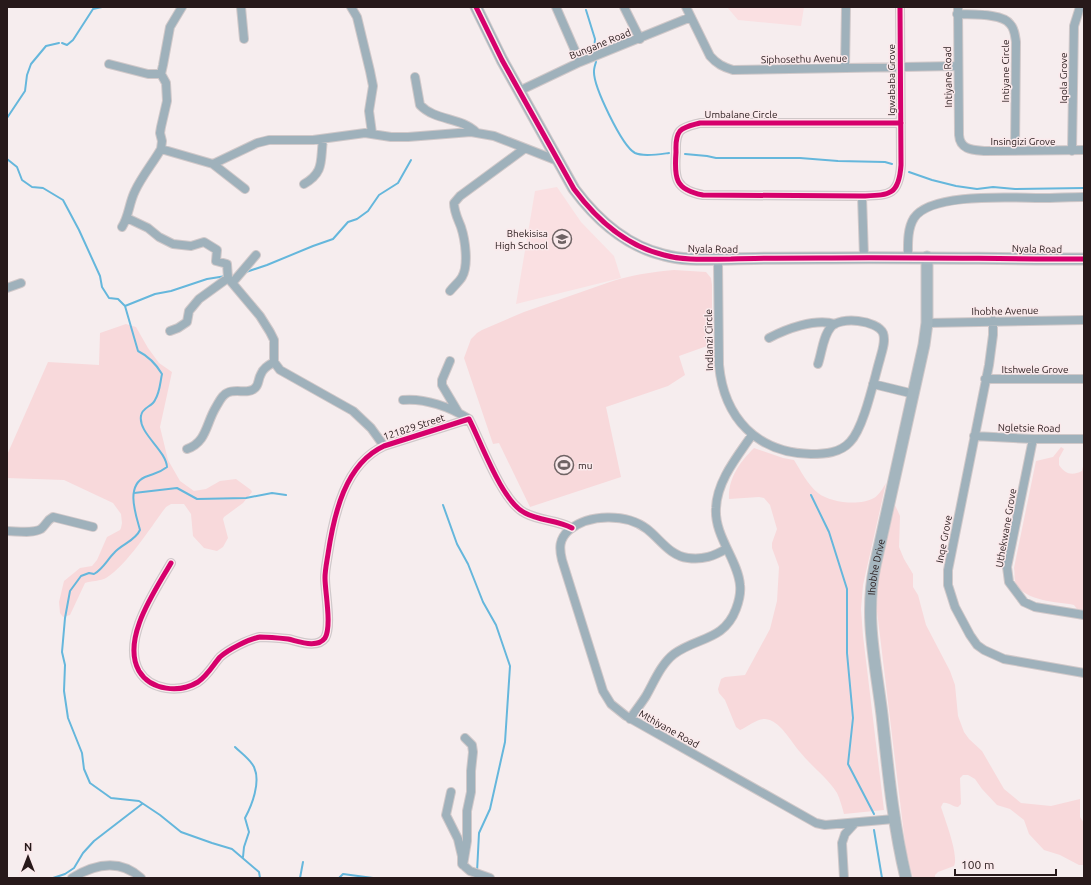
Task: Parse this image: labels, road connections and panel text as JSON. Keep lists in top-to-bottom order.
{
  "streets": {
    "street": [
      "Bungane Road",
      "Siphosethu Avenue",
      "Intiyane Circle",
      "Intiyane Road",
      "Iqola Grove",
      "Igwababa Grove",
      "Umbalane Circle",
      "Insingizi Grove",
      "Nyala Road",
      "Ihobhe Avenue",
      "Indlanzi Circle",
      "Itshwele Grove",
      "121829 Street",
      "Ngletsie Road",
      "Uthekwane Grove",
      "Inqe Grove",
      "Ihobhe Drive",
      "Mthiyane Road"
    ]
  },
  "crossings": [
    ["Bungane Road", "Siphosethu Avenue"],
    ["Bungane Road", "Nyala Road"],
    ["Siphosethu Avenue", "Intiyane Road"],
    ["Siphosethu Avenue", "Igwababa Grove"],
    ["Intiyane Circle", "Intiyane Road"],
    ["Intiyane Circle", "Insingizi Grove"],
    ["Intiyane Road", "Insingizi Grove"],
    ["Iqola Grove", "Insingizi Grove"],
    ["Igwababa Grove", "Umbalane Circle"],
    ["Nyala Road", "Indlanzi Circle"],
    ["Nyala Road", "Ihobhe Drive"],
    ["Ihobhe Avenue", "Inqe Grove"],
    ["Ihobhe Avenue", "Ihobhe Drive"],
    ["Itshwele Grove", "Inqe Grove"],
    ["Ngletsie Road", "Uthekwane Grove"],
    ["Ngletsie Road", "Inqe Grove"],
    ["Ihobhe Drive", "Mthiyane Road"]
  ],
  "places": {
    "school or university": ["Bhekisisa High School"],
    "sports": ["mu"]
  },
  "scale_bar": "100 m",
  "north": "top"
}
